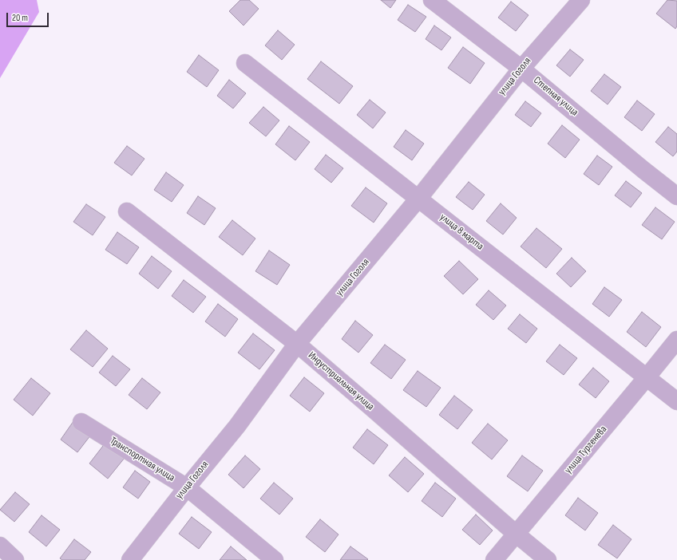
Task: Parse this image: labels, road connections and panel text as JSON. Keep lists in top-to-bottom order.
{
  "streets": {
    "street": [
      "улица Гоголя",
      "Степная улица",
      "улица 8 марта",
      "Индустриальная улица",
      "улица Тургенева",
      "Транспортная улица"
    ]
  },
  "crossings": [
    ["улица Гоголя", "Степная улица"],
    ["улица Гоголя", "улица 8 марта"],
    ["улица Гоголя", "Индустриальная улица"],
    ["улица Гоголя", "Транспортная улица"],
    ["улица 8 марта", "улица Тургенева"],
    ["Индустриальная улица", "улица Тургенева"]
  ],
  "scale_bar": "20 m"
}
